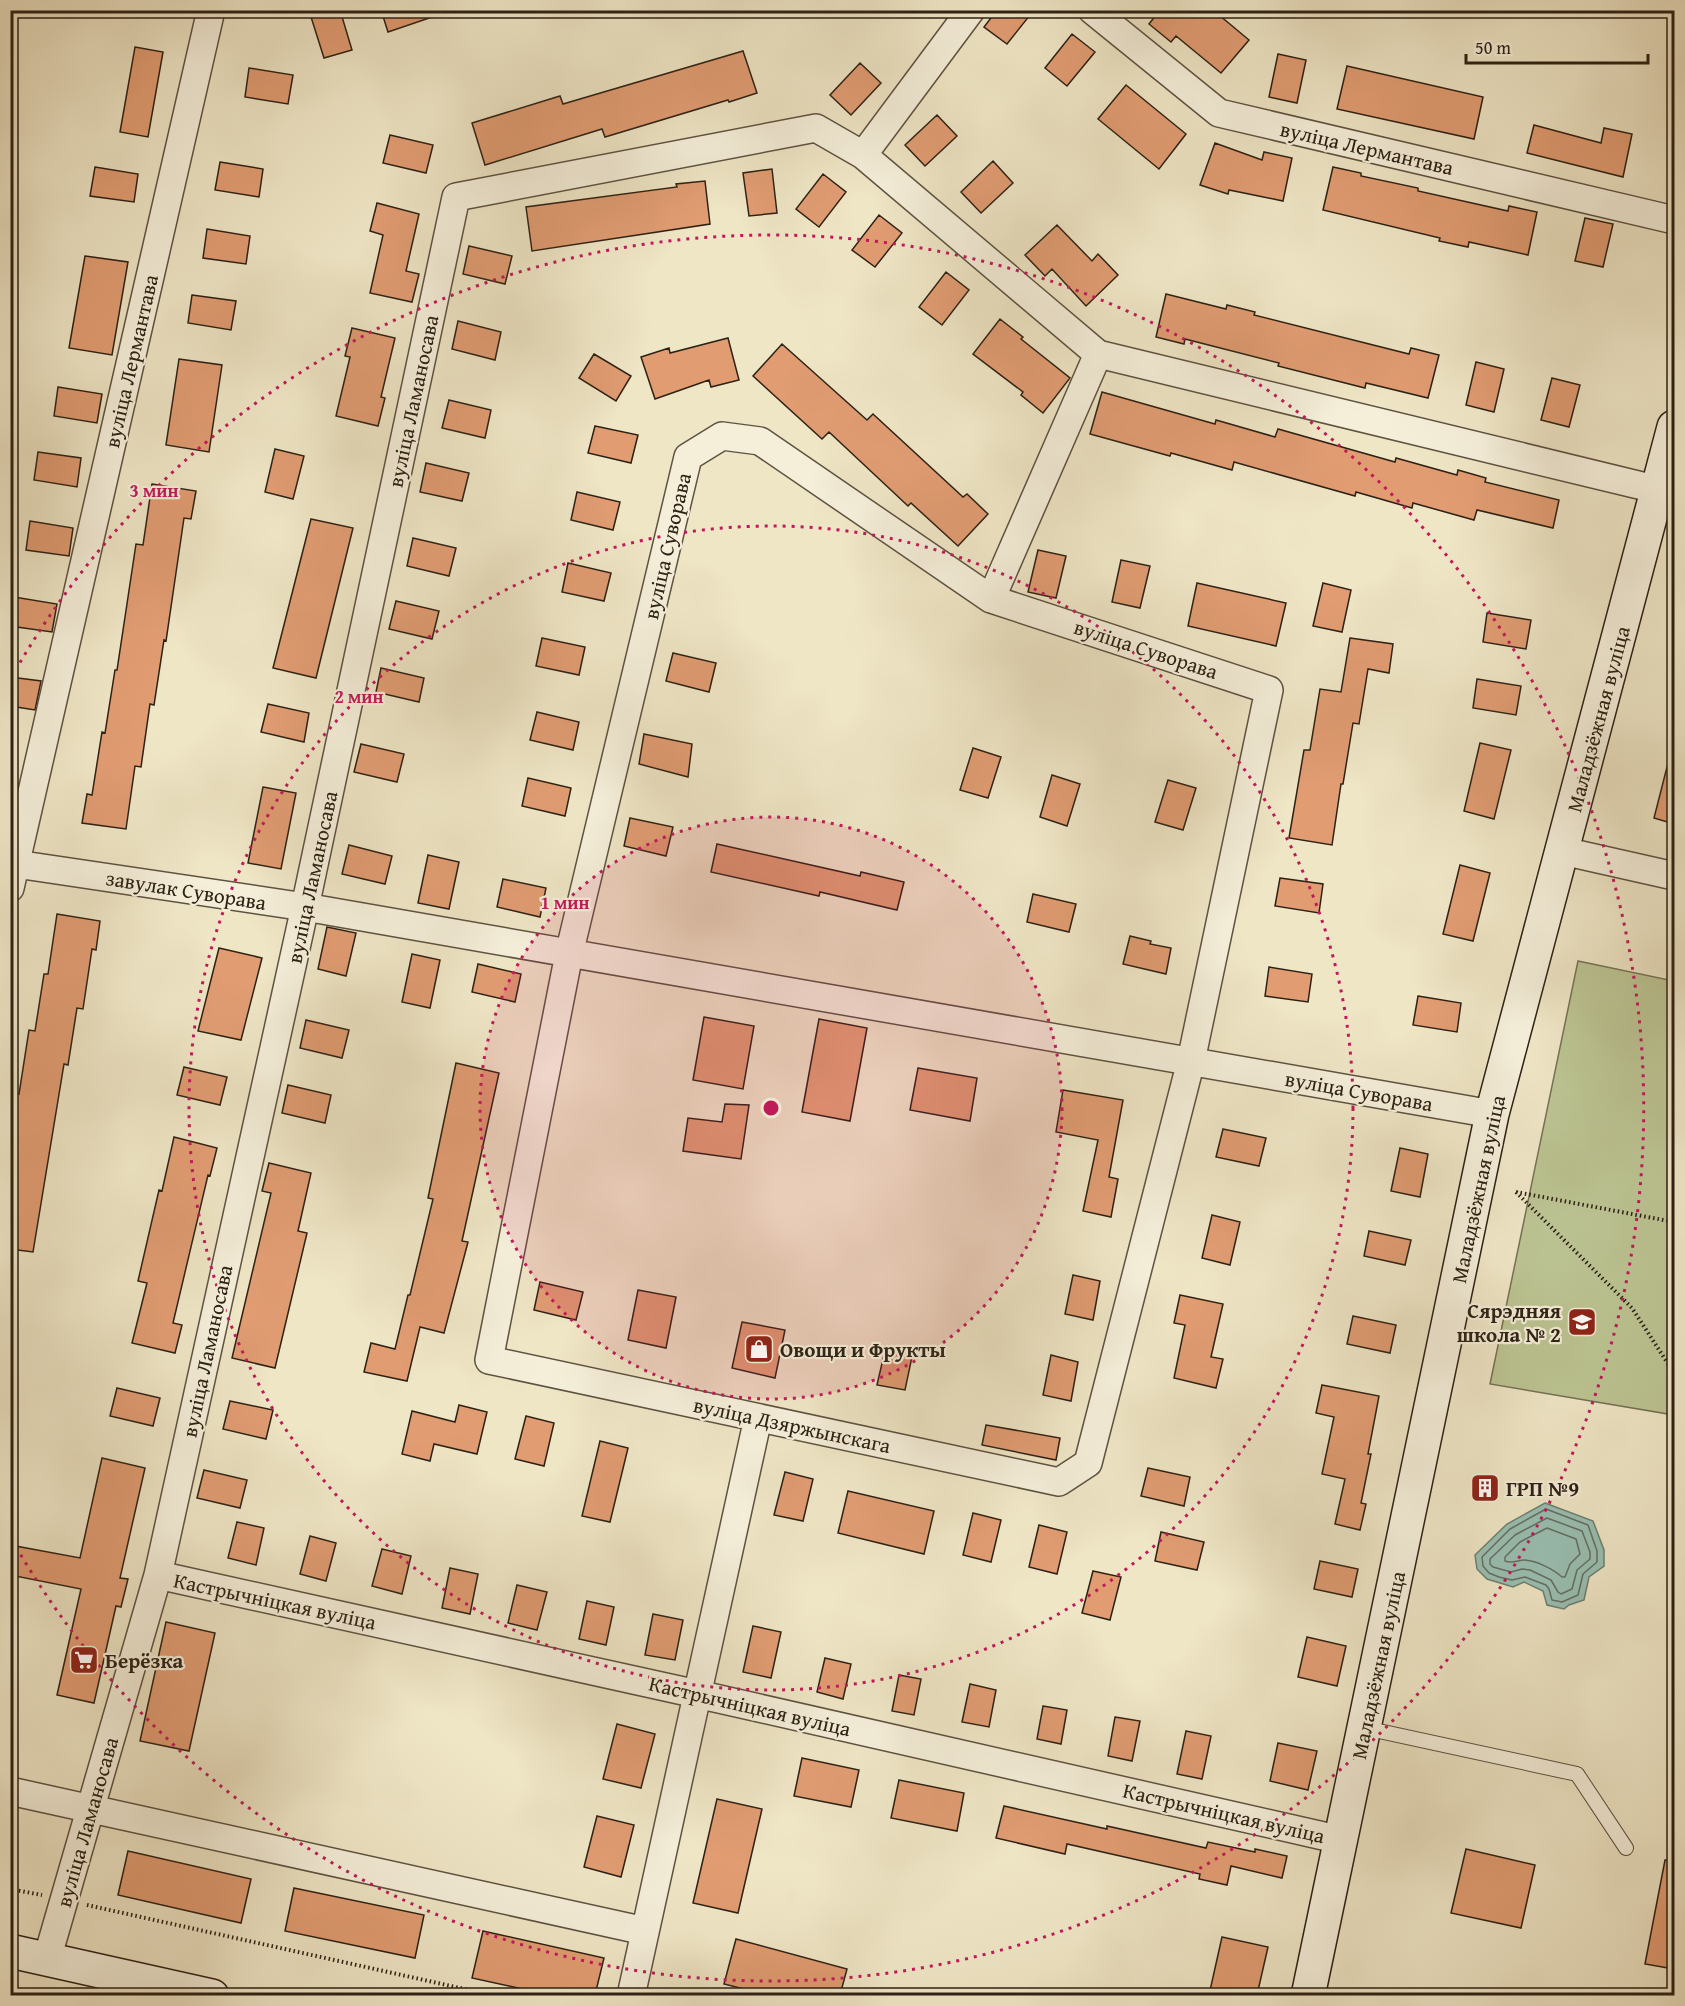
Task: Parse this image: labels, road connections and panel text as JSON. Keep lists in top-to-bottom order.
{
  "streets": {
    "street": [
      "вуліца Лермантава",
      "вуліца Ламаносава",
      "вуліца Суворава",
      "Маладзёжная вуліца",
      "завулак Суворава",
      "вуліца Дзяржынскага",
      "Кастрычніцкая вуліца"
    ]
  },
  "crossings": [
    ["вуліца Лермантава", "завулак Суворава"],
    ["вуліца Ламаносава", "завулак Суворава"],
    ["вуліца Ламаносава", "Кастрычніцкая вуліца"],
    ["вуліца Суворава", "Маладзёжная вуліца"],
    ["вуліца Суворава", "завулак Суворава"],
    ["вуліца Суворава", "вуліца Дзяржынскага"],
    ["Маладзёжная вуліца", "Кастрычніцкая вуліца"],
    ["завулак Суворава", "вуліца Дзяржынскага"]
  ],
  "places": {
    "school or university": ["Сярэдняя школа № 2"],
    "shop": ["Овощи и Фрукты"],
    "building": ["ГРП №9"],
    "supermarket": ["Берёзка"]
  },
  "scale_bar": "50 m",
  "rings": ["3 мин", "2 мин", "1 мин"]
}
